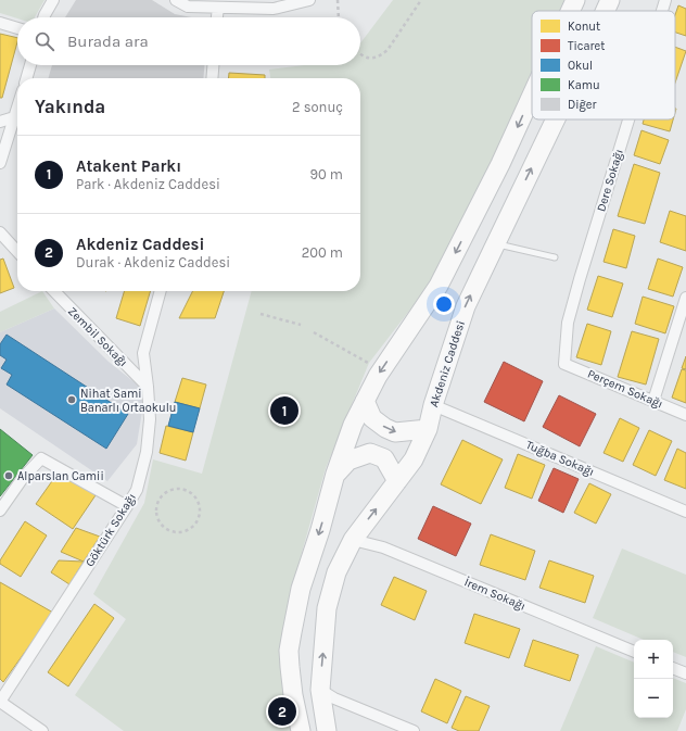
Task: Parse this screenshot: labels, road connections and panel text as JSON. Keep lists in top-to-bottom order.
{
  "streets": {
    "main road": ["Akdeniz Caddesi"],
    "street": [
      "Dere Sokağı",
      "Zembil Sokağı",
      "Perçem Sokağı",
      "Tuğba Sokağı",
      "Göktürk Sokağı",
      "İrem Sokağı"
    ]
  },
  "crossings": [
    ["Dere Sokağı", "Perçem Sokağı"],
    ["Zembil Sokağı", "Göktürk Sokağı"],
    ["Akdeniz Caddesi", "Tuğba Sokağı"],
    ["Akdeniz Caddesi", "İrem Sokağı"]
  ],
  "places": ["Nihat Sami Banarlı Ortaokulu", "Alparslan Camii"],
  "legend": [
    "Konut",
    "Ticaret",
    "Okul",
    "Kamu",
    "Diğer"
  ],
  "page": {
    "search": "Burada ara",
    "heading": ["Yakında", "2 sonuç"],
    "list": [
      {
        "mark": "1",
        "name": "Atakent Parkı",
        "note": "Park · Akdeniz Caddesi",
        "value": "90 m"
      },
      {
        "mark": "2",
        "name": "Akdeniz Caddesi",
        "note": "Durak · Akdeniz Caddesi",
        "value": "200 m"
      }
    ],
    "pins": ["1", "2"],
    "map_buttons": ["+", "−"]
  }
}
